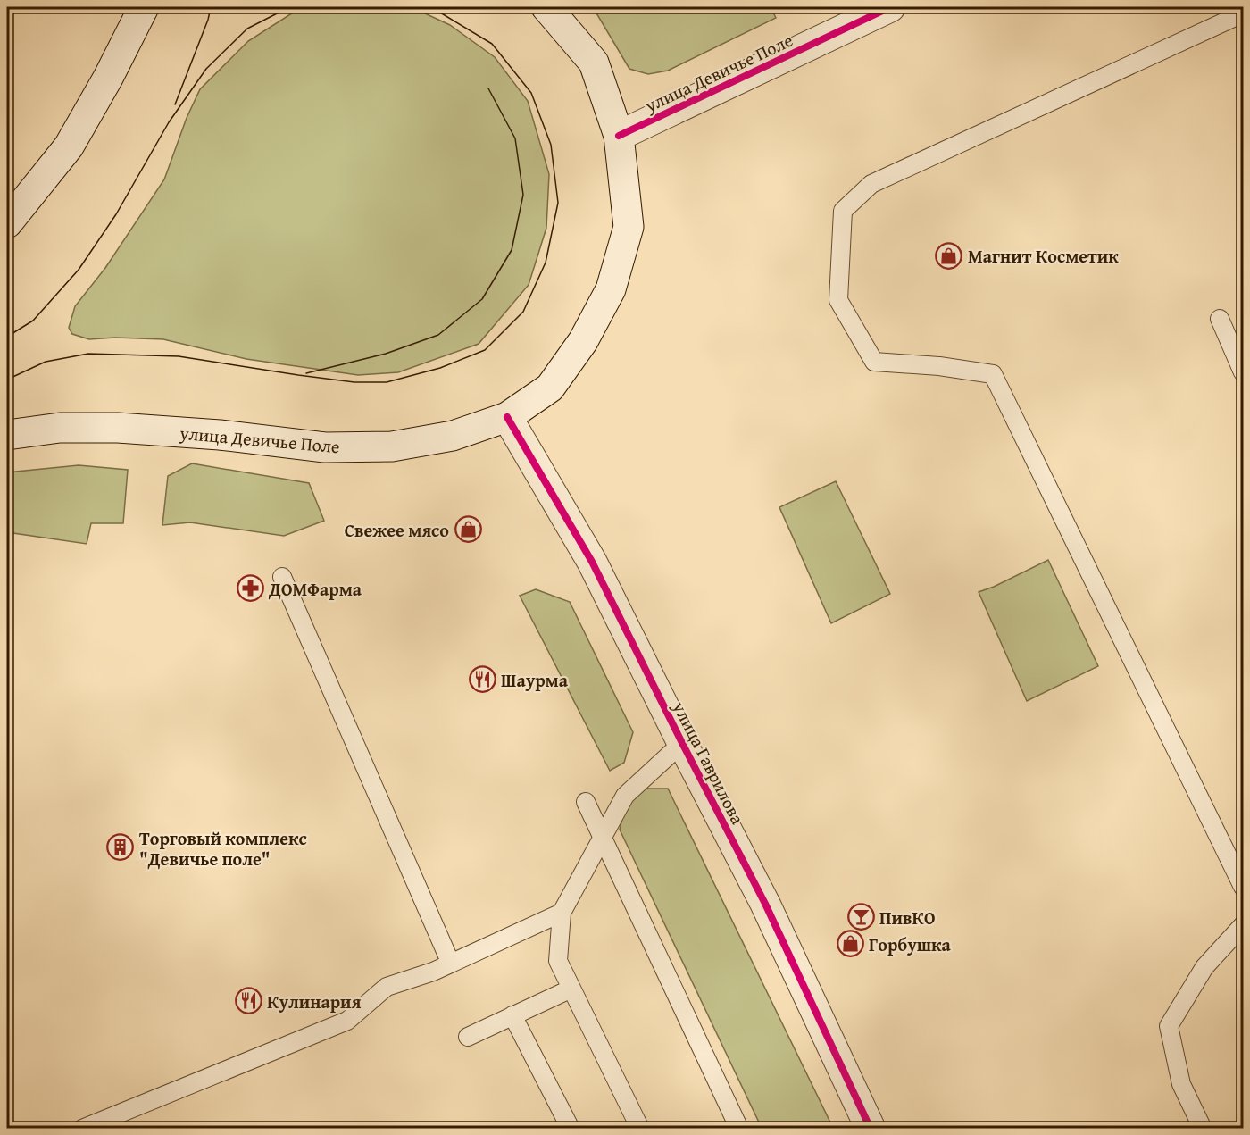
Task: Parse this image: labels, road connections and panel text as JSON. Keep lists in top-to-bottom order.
{
  "streets": {
    "main road": ["улица Девичье Поле", "улица Гаврилова"]
  },
  "crossings": [
    ["улица Девичье Поле", "улица Гаврилова"]
  ],
  "places": {
    "shop": ["Магнит Косметик", "Свежее мясо", "Горбушка"],
    "pharmacy": ["ДОМФарма"],
    "restaurant": ["Шаурма", "Кулинария"],
    "building": ["Торговый комплекс \"Девичье поле\""],
    "bar": ["ПивКО"]
  }
}
